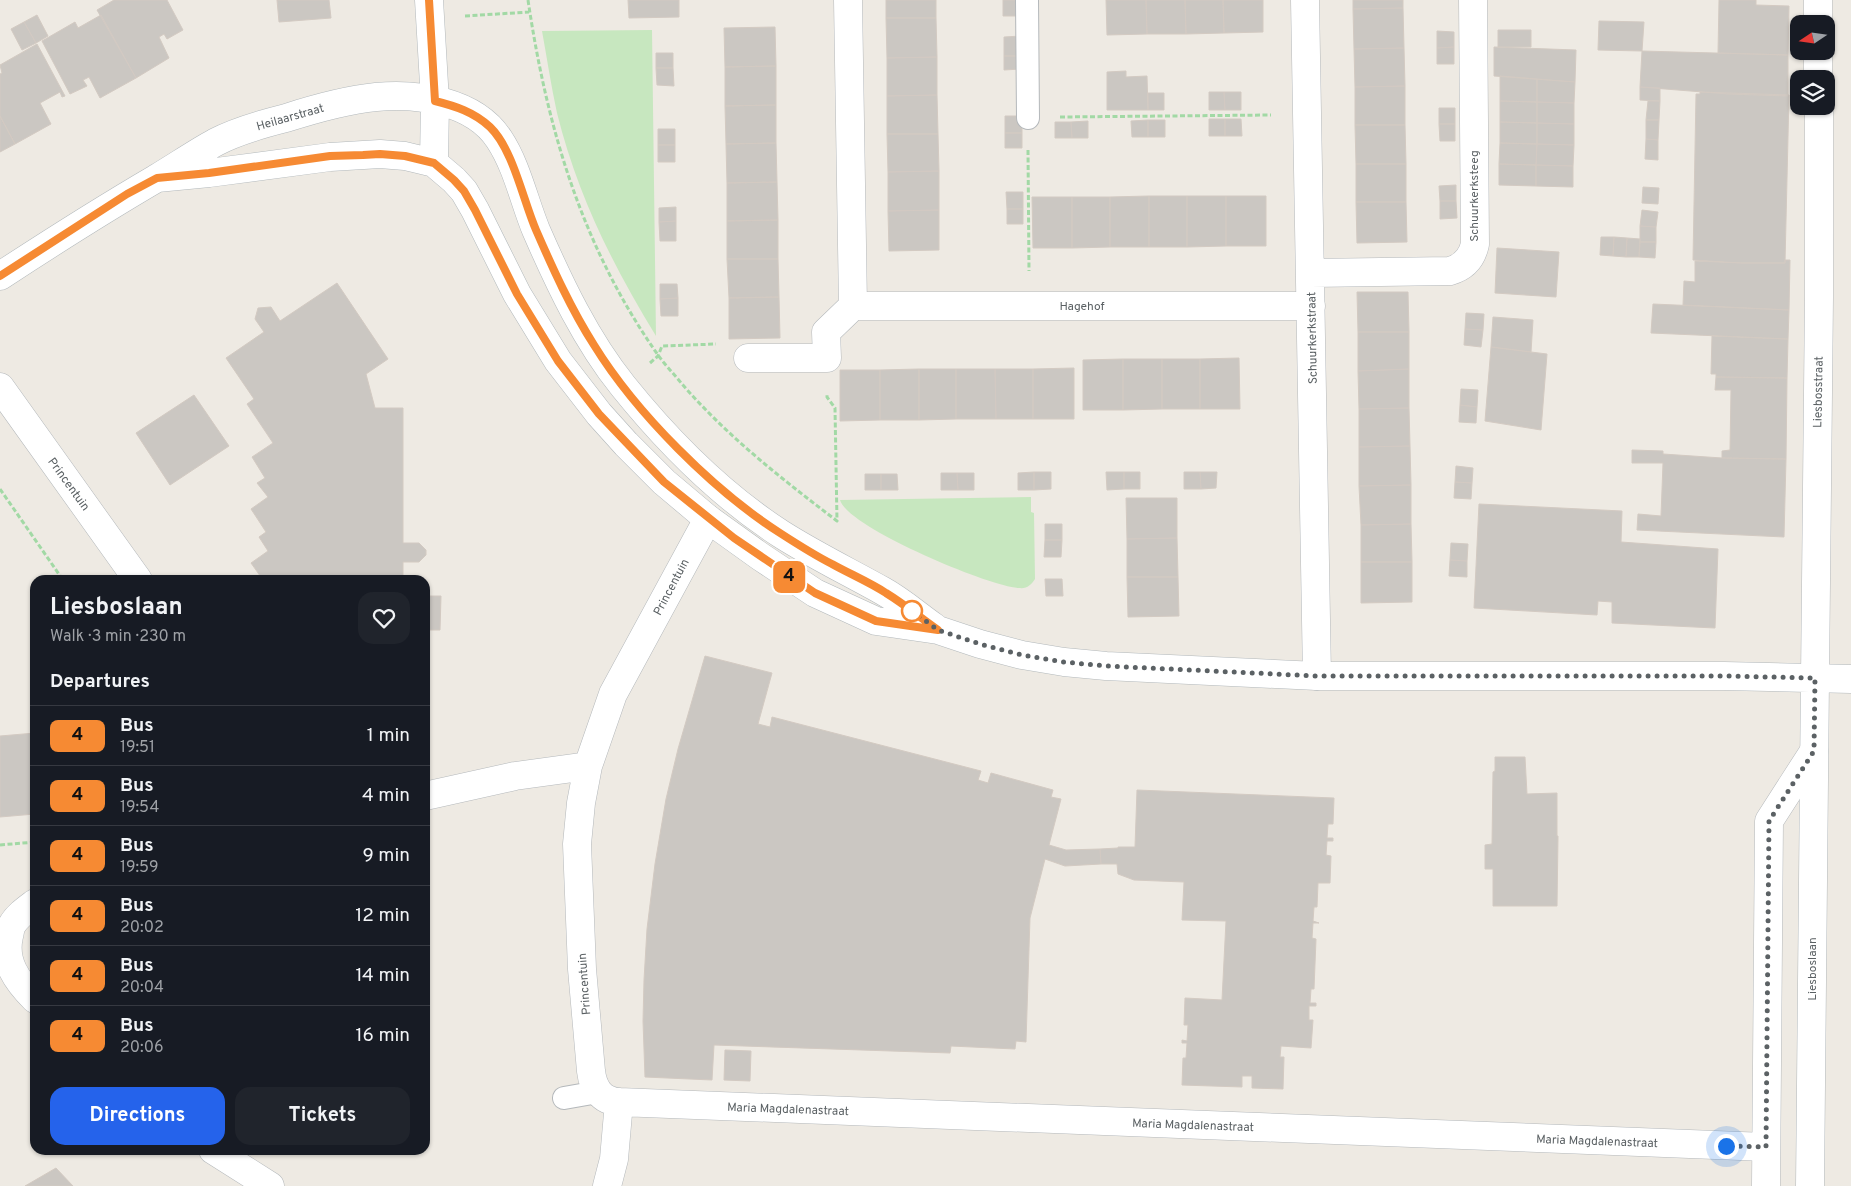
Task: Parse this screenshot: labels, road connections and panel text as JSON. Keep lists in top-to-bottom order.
{
  "streets": {
    "street": [
      "Heilaarstraat",
      "Schuurkerksteeg",
      "Hagehof",
      "Schuurkerkstraat",
      "Liesbosstraat",
      "Princentuin",
      "Liesboslaan",
      "Maria Magdalenastraat"
    ]
  },
  "crossings": [
    ["Heilaarstraat", "Princentuin"],
    ["Schuurkerksteeg", "Schuurkerkstraat"],
    ["Hagehof", "Schuurkerkstraat"],
    ["Liesbosstraat", "Liesboslaan"],
    ["Princentuin", "Maria Magdalenastraat"]
  ],
  "lines": ["bus line 4"],
  "north": "left",
  "page": {
    "on_map": "4",
    "heading": [
      ["Liesboslaan", "Walk · 3 min · 230 m"],
      "Departures"
    ],
    "list": [
      {
        "mark": "4",
        "name": "Bus",
        "note": "19:51",
        "value": "1 min"
      },
      {
        "mark": "4",
        "name": "Bus",
        "note": "19:54",
        "value": "4 min"
      },
      {
        "mark": "4",
        "name": "Bus",
        "note": "19:59",
        "value": "9 min"
      },
      {
        "mark": "4",
        "name": "Bus",
        "note": "20:02",
        "value": "12 min"
      },
      {
        "mark": "4",
        "name": "Bus",
        "note": "20:04",
        "value": "14 min"
      },
      {
        "mark": "4",
        "name": "Bus",
        "note": "20:06",
        "value": "16 min"
      }
    ],
    "buttons": ["Directions", "Tickets"]
  }
}
